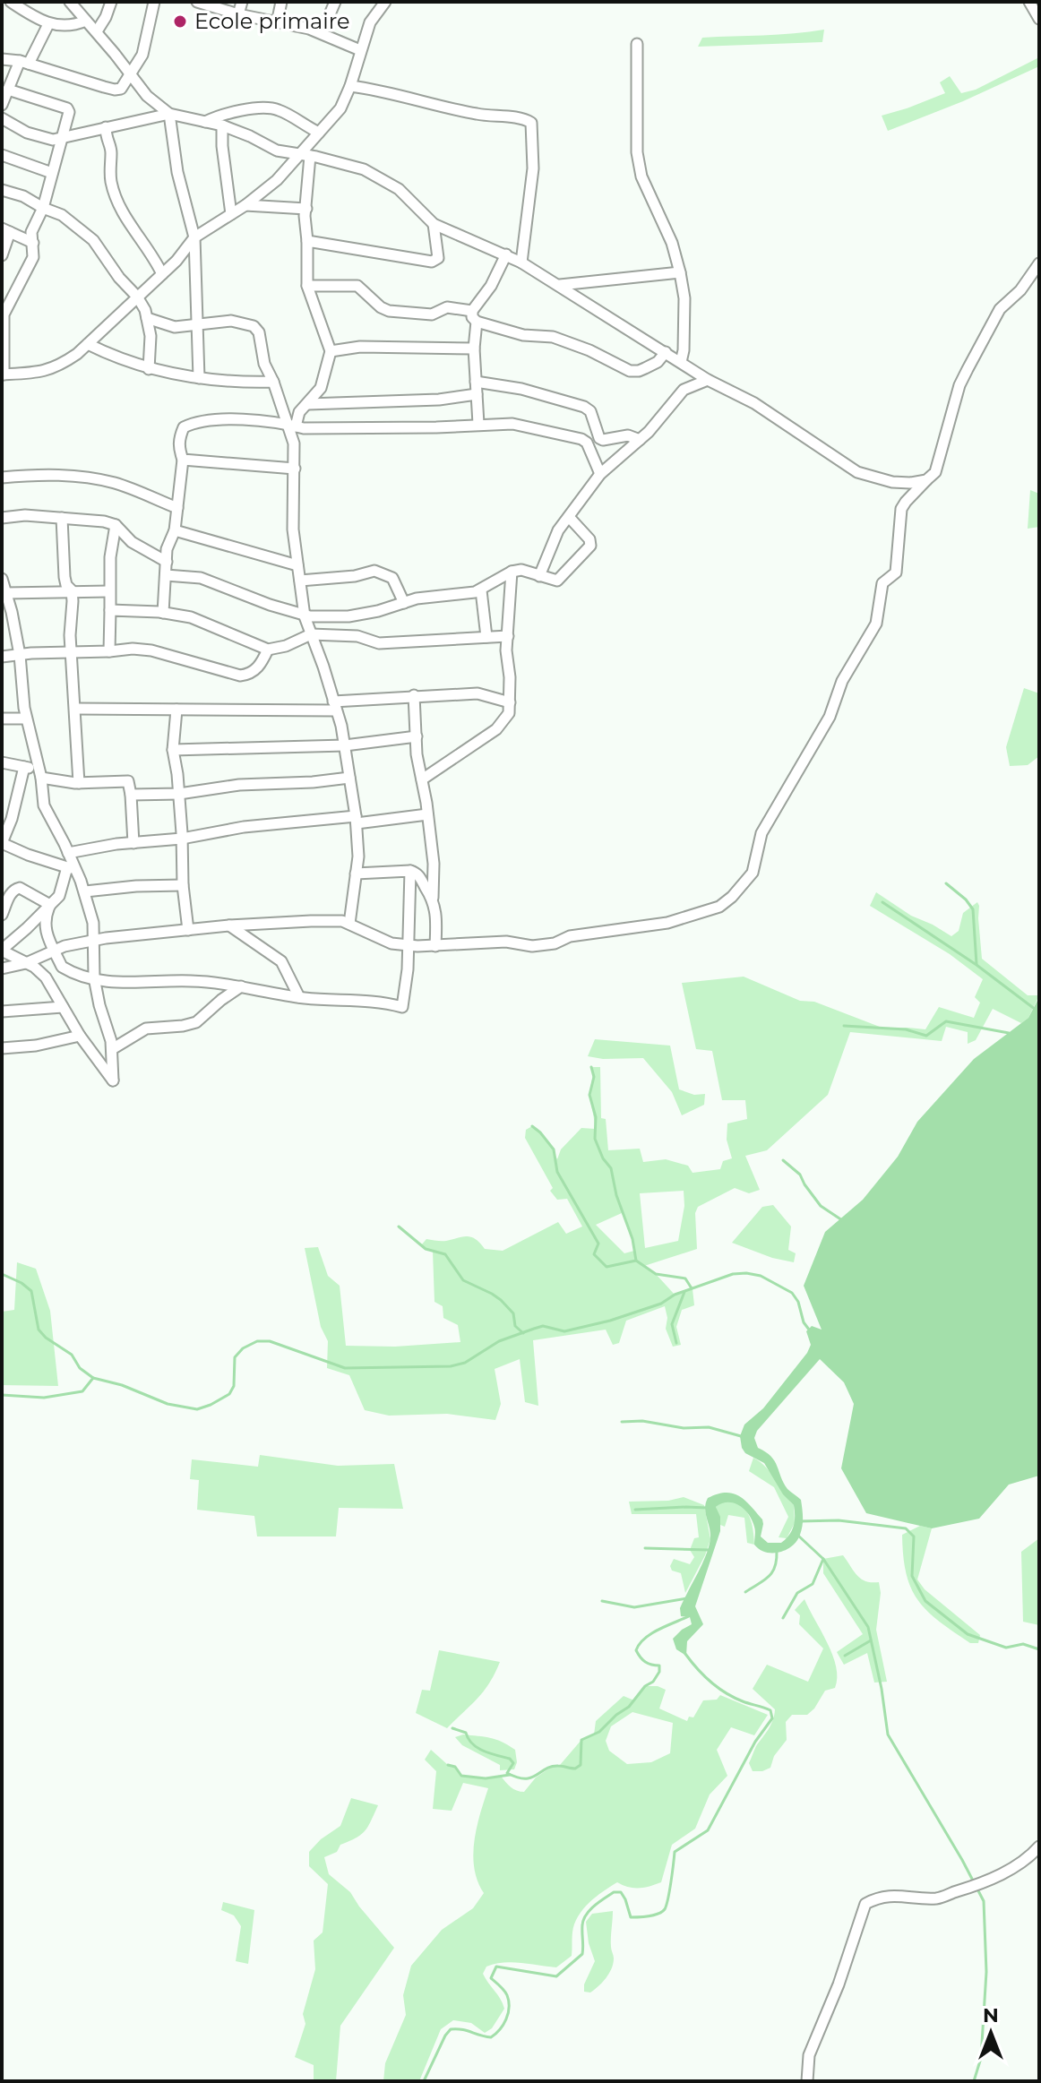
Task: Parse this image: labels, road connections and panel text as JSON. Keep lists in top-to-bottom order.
{
  "places": ["Ecole primaire"],
  "north": "top"
}
